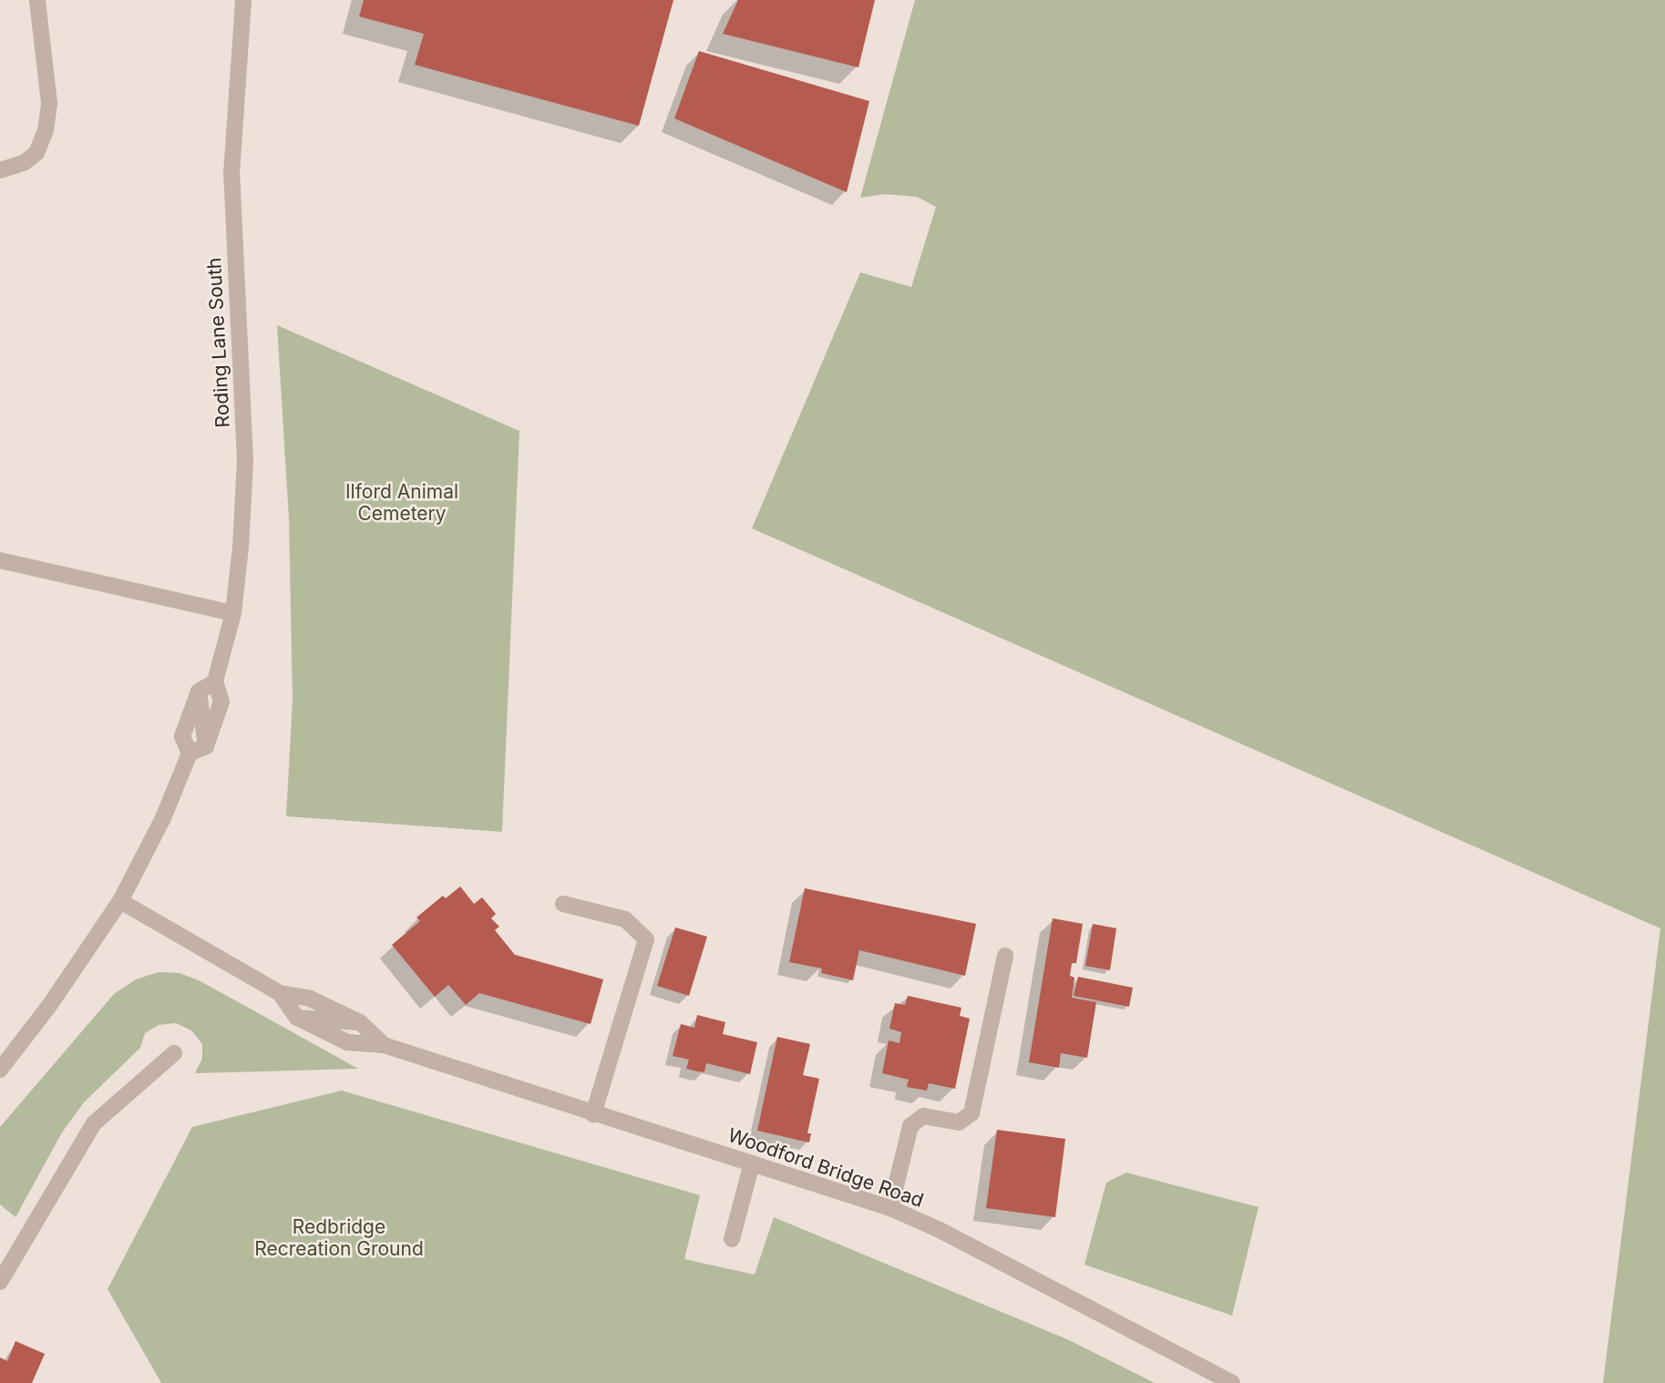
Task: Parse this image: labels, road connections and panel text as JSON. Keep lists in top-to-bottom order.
{
  "streets": {
    "street": ["Roding Lane South", "Woodford Bridge Road"]
  },
  "parks": ["Ilford Animal Cemetery", "Redbridge Recreation Ground"]
}
